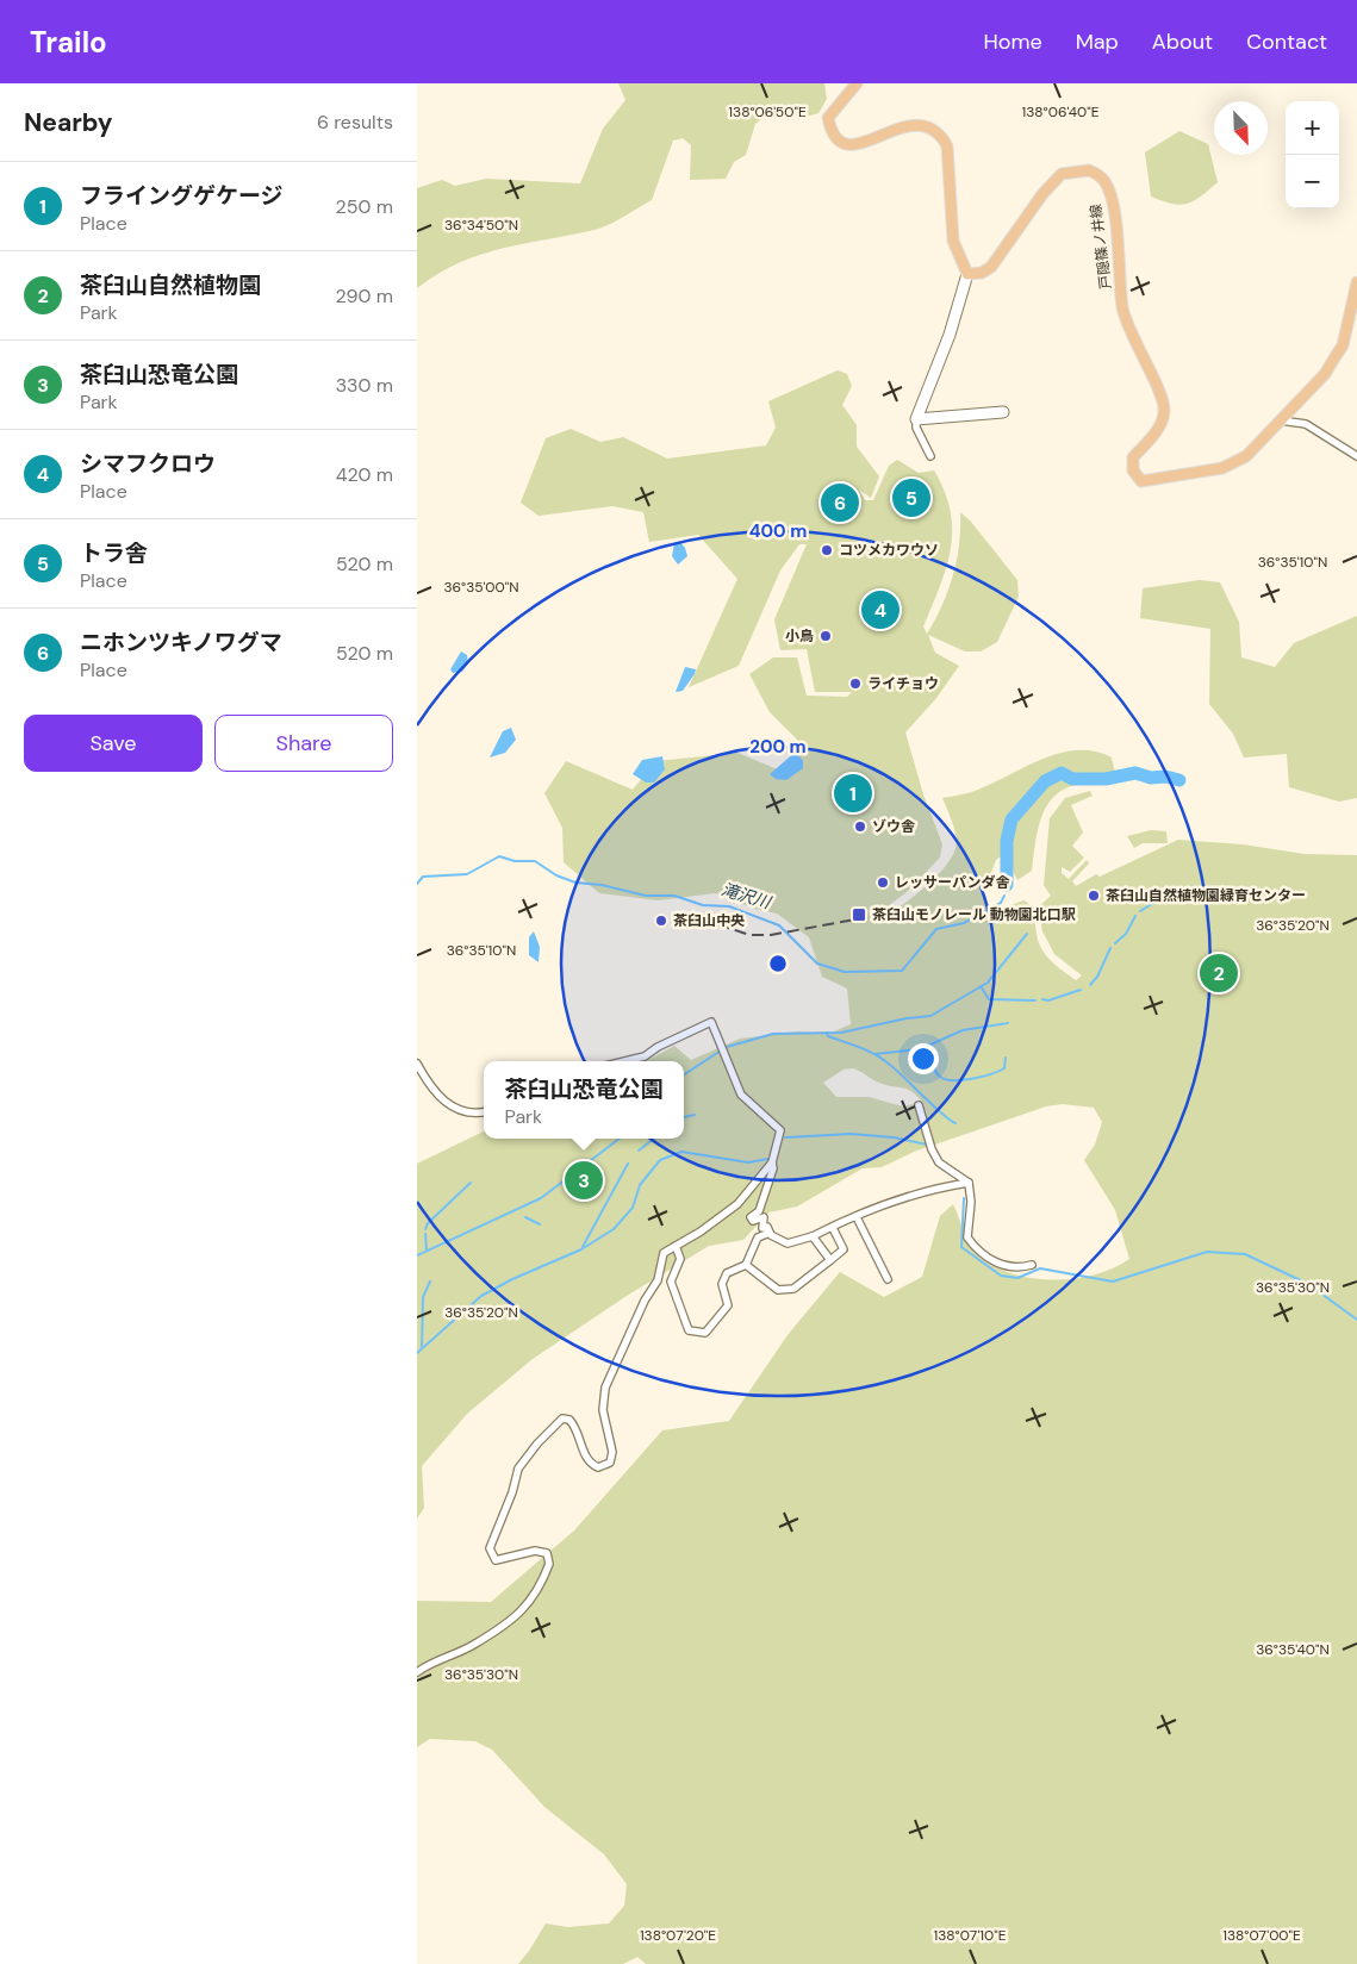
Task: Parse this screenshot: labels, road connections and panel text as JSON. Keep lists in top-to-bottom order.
{
  "streets": {
    "main road": ["戸隠篠ノ井線"]
  },
  "water": ["滝沢川"],
  "places": {
    "other": [
      "コツメカワウソ",
      "小鳥",
      "ライチョウ",
      "ゾウ舎",
      "レッサーパンダ舎",
      "茶臼山自然植物園緑育センター",
      "茶臼山中央"
    ],
    "transit": ["茶臼山モノレール 動物園北口駅"]
  },
  "north": "bottom right",
  "page": {
    "header": "Trailo",
    "nav": [
      "Home",
      "Map",
      "About",
      "Contact"
    ],
    "heading": ["Nearby", "6 results"],
    "map_buttons": ["+", "−"],
    "list": [
      {
        "mark": "1",
        "name": "フライングゲケージ",
        "note": "Place",
        "value": "250 m"
      },
      {
        "mark": "2",
        "name": "茶臼山自然植物園",
        "note": "Park",
        "value": "290 m"
      },
      {
        "mark": "3",
        "name": "茶臼山恐竜公園",
        "note": "Park",
        "value": "330 m"
      },
      {
        "mark": "4",
        "name": "シマフクロウ",
        "note": "Place",
        "value": "420 m"
      },
      {
        "mark": "5",
        "name": "トラ舎",
        "note": "Place",
        "value": "520 m"
      },
      {
        "mark": "6",
        "name": "ニホンツキノワグマ",
        "note": "Place",
        "value": "520 m"
      }
    ],
    "pins": [
      "5",
      "6",
      "4",
      "1",
      "2",
      "3"
    ],
    "buttons": ["Save", "Share"],
    "popup": ["茶臼山恐竜公園", "Park"]
  },
  "coordinates": [
    "138°06'50\"E",
    "138°06'40\"E",
    "36°34'50\"N",
    "36°35'10\"N",
    "36°35'00\"N",
    "36°35'20\"N",
    "36°35'30\"N",
    "36°35'40\"N",
    "138°07'20\"E",
    "138°07'10\"E",
    "138°07'00\"E"
  ],
  "rings": ["400 m", "200 m"]
}
